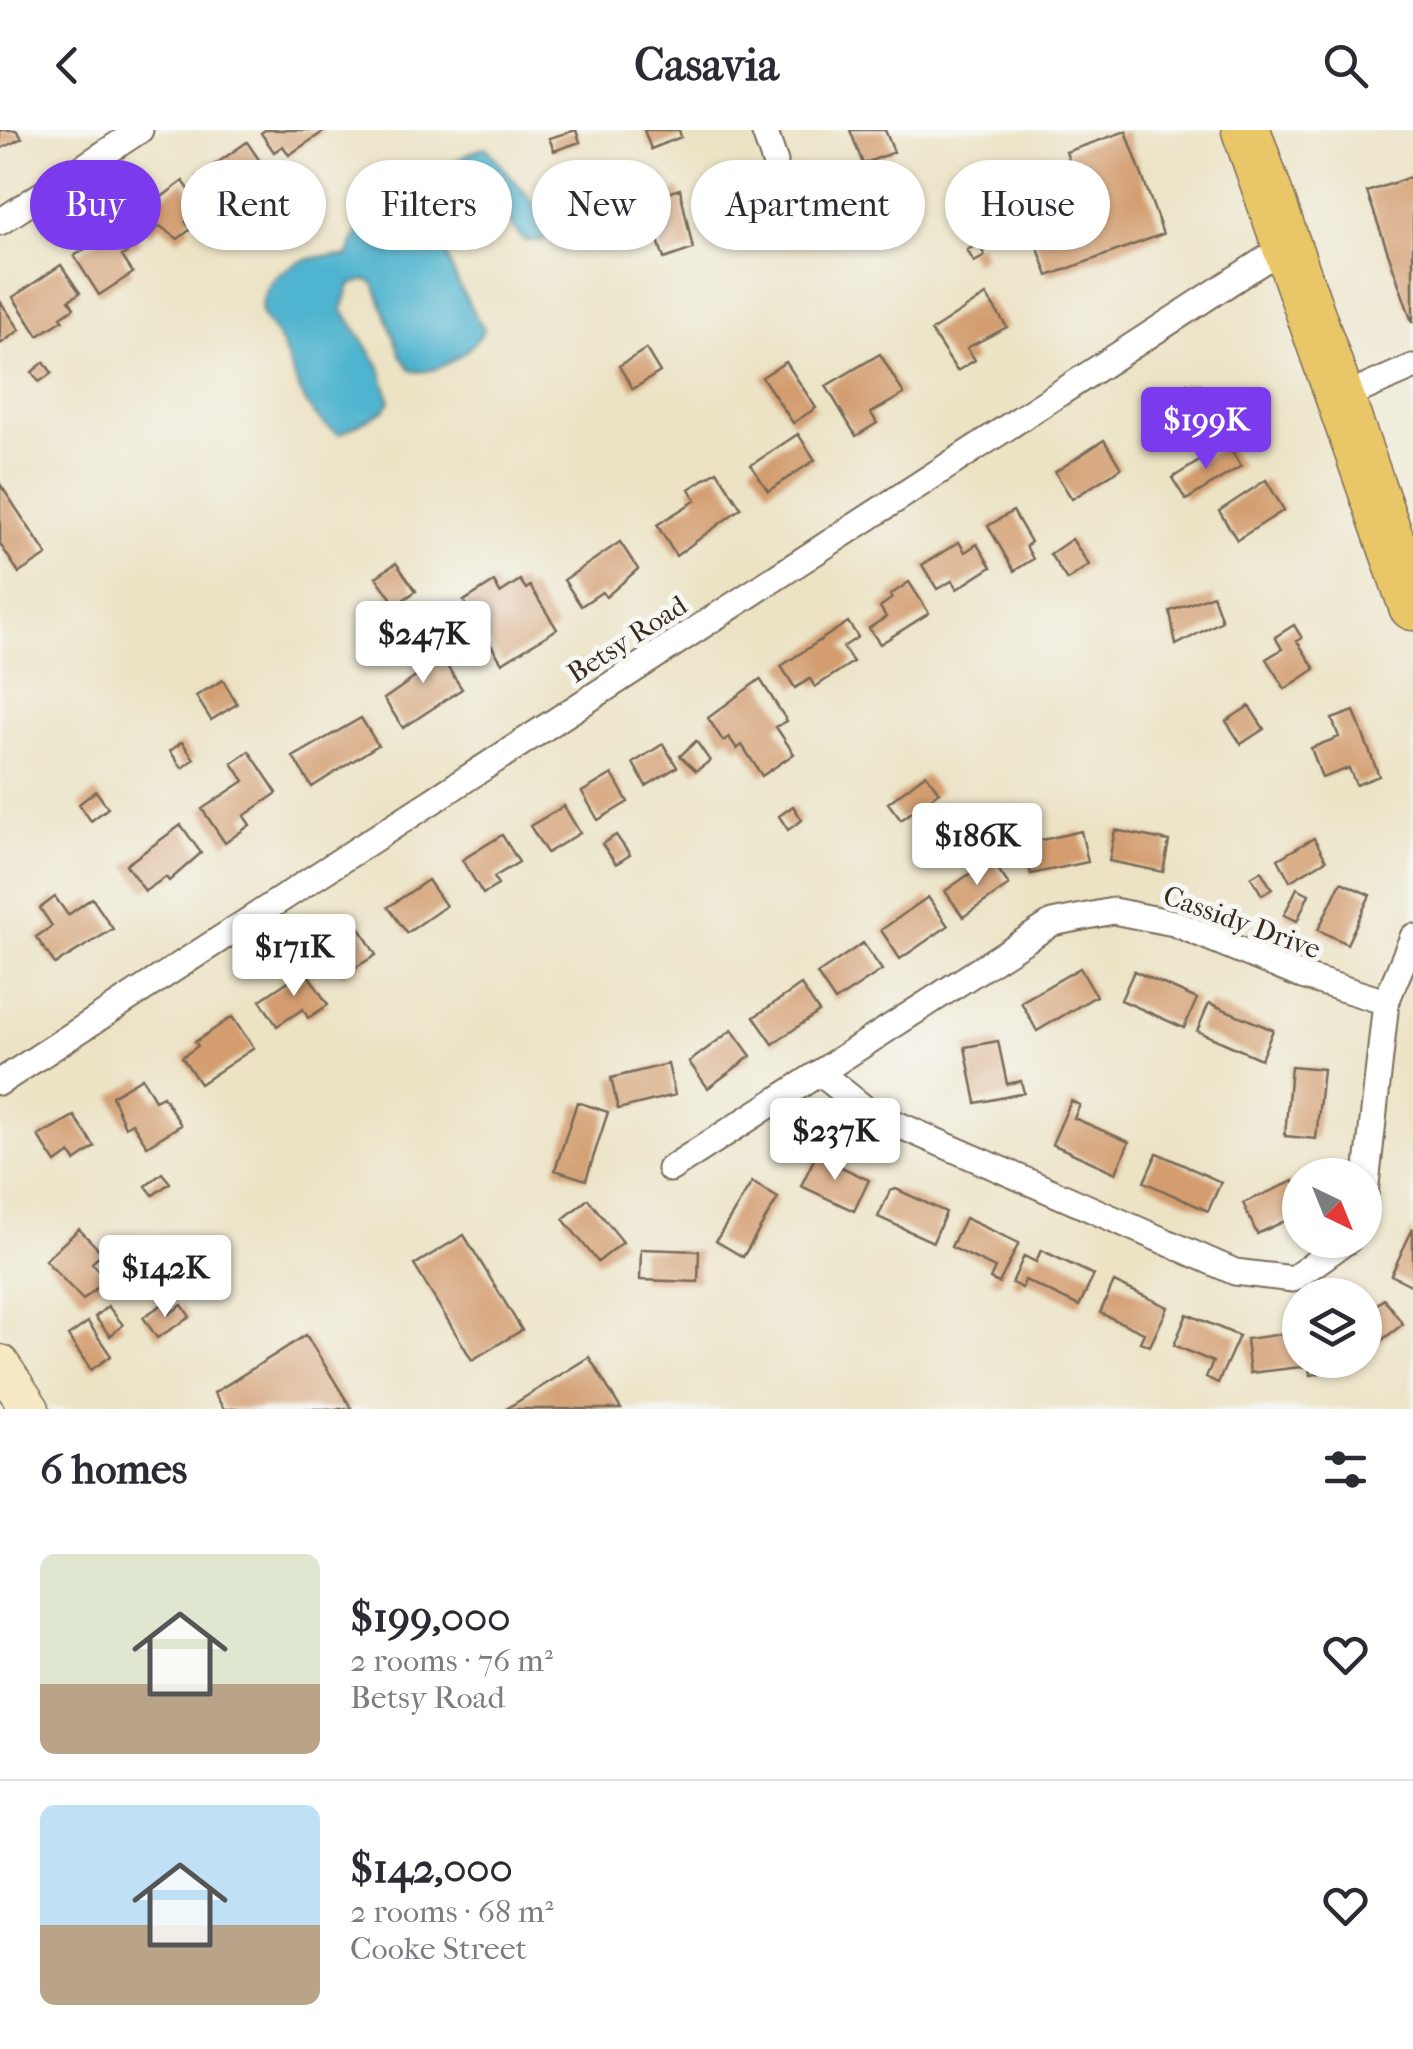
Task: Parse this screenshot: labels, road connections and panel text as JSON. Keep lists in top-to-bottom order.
{
  "streets": {
    "street": ["Betsy Road", "Cassidy Drive"]
  },
  "north": "bottom right",
  "page": {
    "header": "Casavia",
    "chip": [
      "Buy",
      "Rent",
      "Filters",
      "New",
      "Apartment",
      "House"
    ],
    "price": [
      "$199K",
      "$247K",
      "$186K",
      "$171K",
      "$237K",
      "$142K"
    ],
    "heading": "6 homes",
    "list": [
      {
        "name": "$199,000",
        "note": "2 rooms · 76 m² · Betsy Road"
      },
      {
        "name": "$142,000",
        "note": "2 rooms · 68 m² · Cooke Street"
      }
    ]
  }
}
